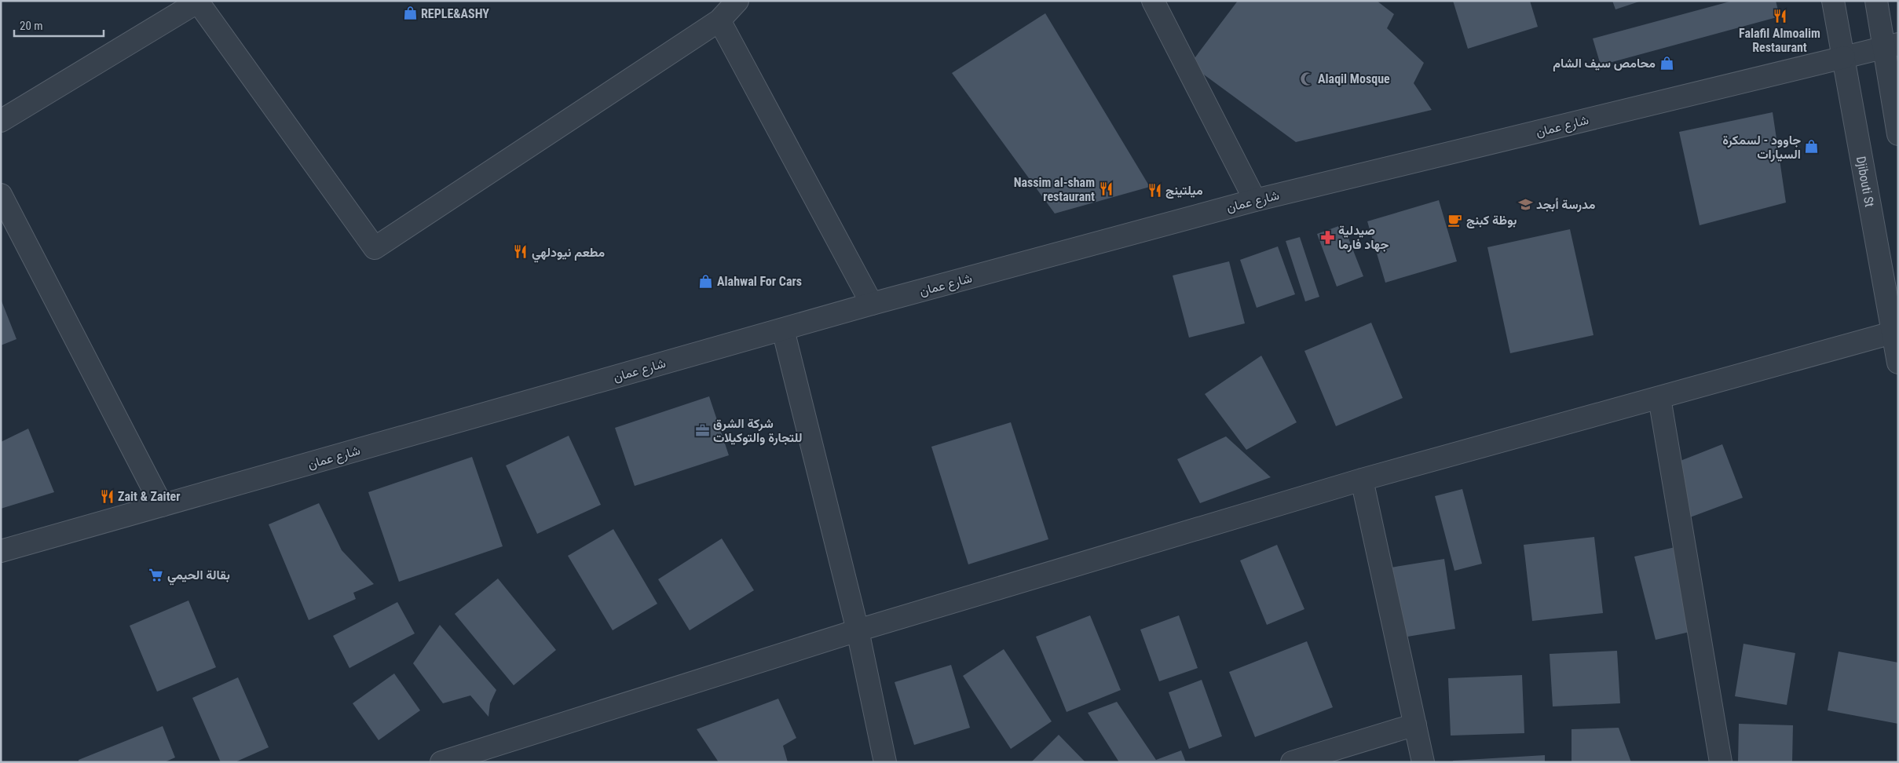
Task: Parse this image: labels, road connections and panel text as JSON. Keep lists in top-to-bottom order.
{
  "streets": {
    "street": ["شارع عمان", "Djibouti St"]
  },
  "crossings": [
    ["شارع عمان", "Djibouti St"]
  ],
  "places": {
    "shop": [
      "REPLE&ASHY",
      "محامص سيف الشام",
      "جاوود - لسمكرة السيارات",
      "Alahwal For Cars"
    ],
    "restaurant": [
      "Falafil Almoalim Restaurant",
      "Nassim al-sham restaurant",
      "ميلتينج",
      "مطعم نيودلهي",
      "Zait & Zaiter"
    ],
    "mosque": ["Alaqil Mosque"],
    "school or university": ["مدرسة أبجد"],
    "cafe": ["بوظة كبنج"],
    "pharmacy": ["صيدلية جهاد فارما"],
    "office": ["شركة الشرق للتجارة والتوكيلات"],
    "supermarket": ["بقالة الحيمي"]
  },
  "scale_bar": "20 m"
}
